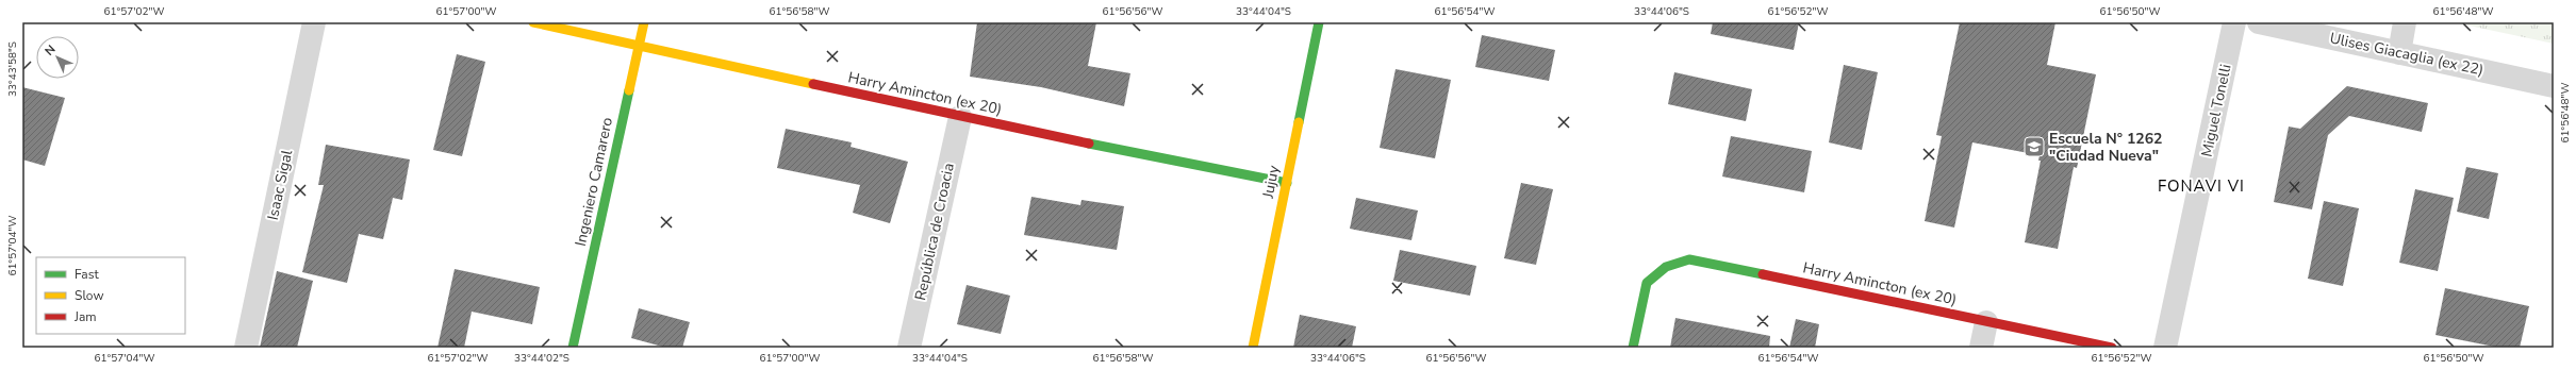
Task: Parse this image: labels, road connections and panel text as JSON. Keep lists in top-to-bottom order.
{
  "streets": {
    "street": [
      "Ulises Giacaglia (ex 22)",
      "Harry Amincton (ex 20)",
      "Miguel Tonelli",
      "Ingeniero Camarero",
      "Jujuy",
      "Isaac Sigal",
      "República de Croacia"
    ]
  },
  "crossings": [
    ["Harry Amincton (ex 20)", "Ingeniero Camarero"],
    ["Harry Amincton (ex 20)", "Jujuy"],
    ["Harry Amincton (ex 20)", "República de Croacia"]
  ],
  "districts": ["FONAVI VI"],
  "places": {
    "school or university": ["Escuela N° 1262 \"Ciudad Nueva\""]
  },
  "legend": ["Fast", "Slow", "Jam"],
  "north": "top left",
  "coordinates": [
    "61°57'02\"W",
    "61°57'00\"W",
    "61°56'58\"W",
    "61°56'56\"W",
    "33°44'04\"S",
    "61°56'54\"W",
    "33°44'06\"S",
    "61°56'52\"W",
    "61°56'50\"W",
    "61°56'48\"W",
    "33°43'58\"S",
    "61°57'04\"W",
    "33°44'02\"S"
  ]
}
